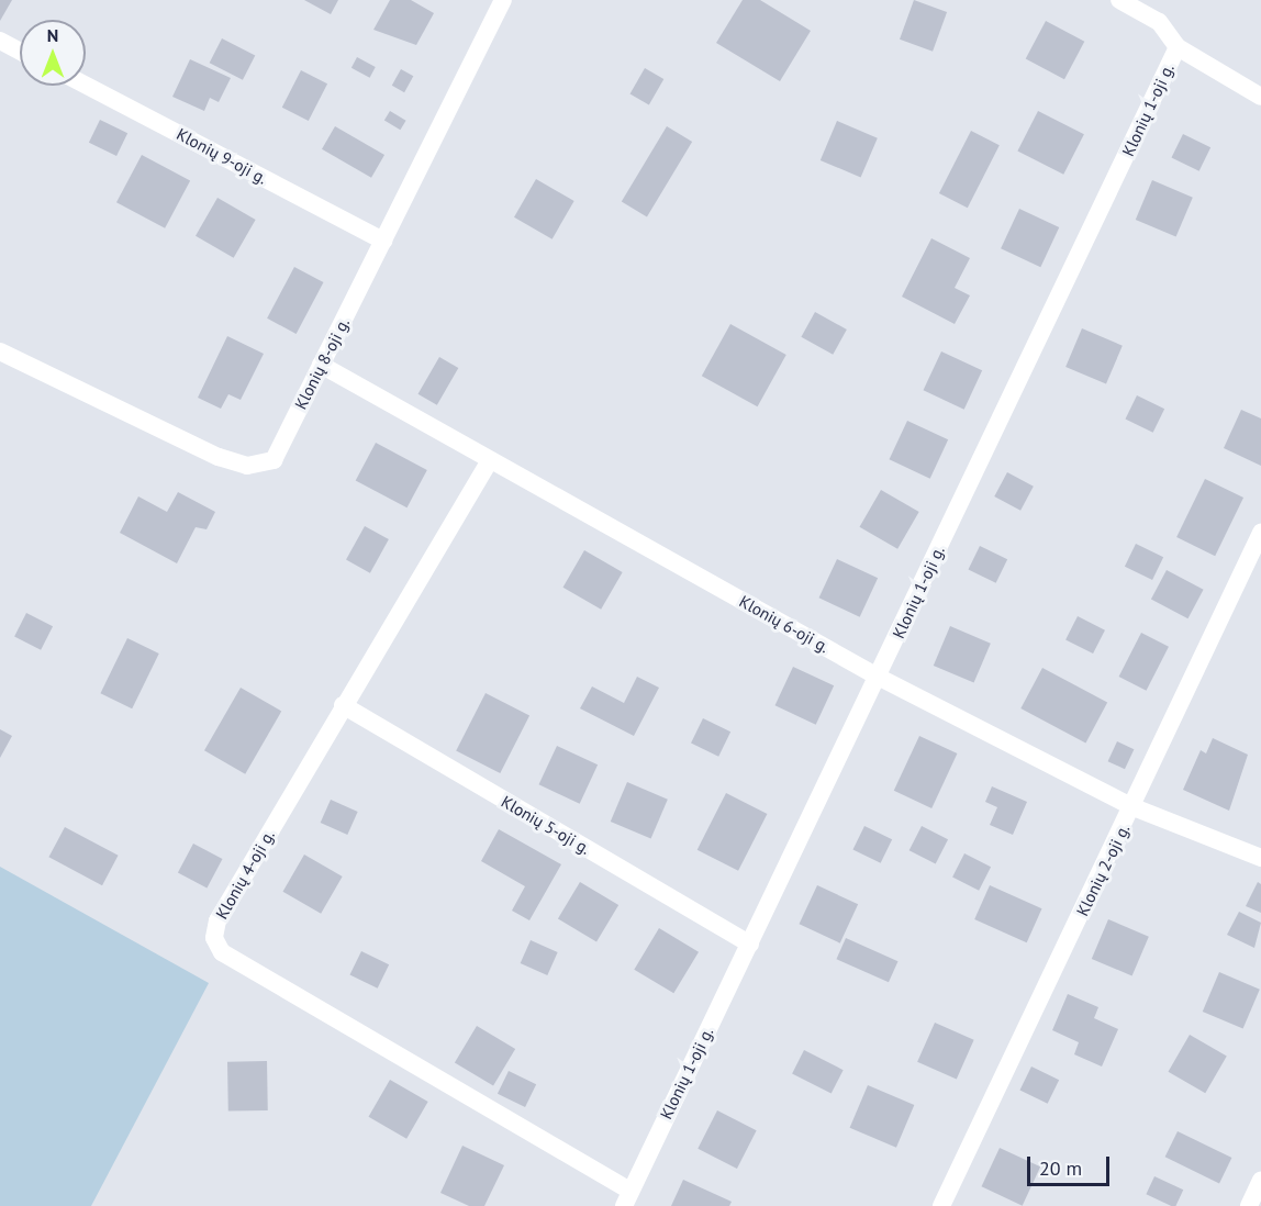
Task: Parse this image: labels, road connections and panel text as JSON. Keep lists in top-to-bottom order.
{
  "streets": {
    "street": [
      "Klonių 1-oji g.",
      "Klonių 9-oji g.",
      "Klonių 8-oji g.",
      "Klonių 6-oji g.",
      "Klonių 5-oji g.",
      "Klonių 2-oji g.",
      "Klonių 4-oji g."
    ]
  },
  "crossings": [
    ["Klonių 1-oji g.", "Klonių 6-oji g."],
    ["Klonių 1-oji g.", "Klonių 5-oji g."],
    ["Klonių 1-oji g.", "Klonių 4-oji g."],
    ["Klonių 9-oji g.", "Klonių 8-oji g."],
    ["Klonių 8-oji g.", "Klonių 6-oji g."],
    ["Klonių 6-oji g.", "Klonių 2-oji g."],
    ["Klonių 6-oji g.", "Klonių 4-oji g."],
    ["Klonių 5-oji g.", "Klonių 4-oji g."]
  ],
  "scale_bar": "20 m",
  "north": "top"
}
